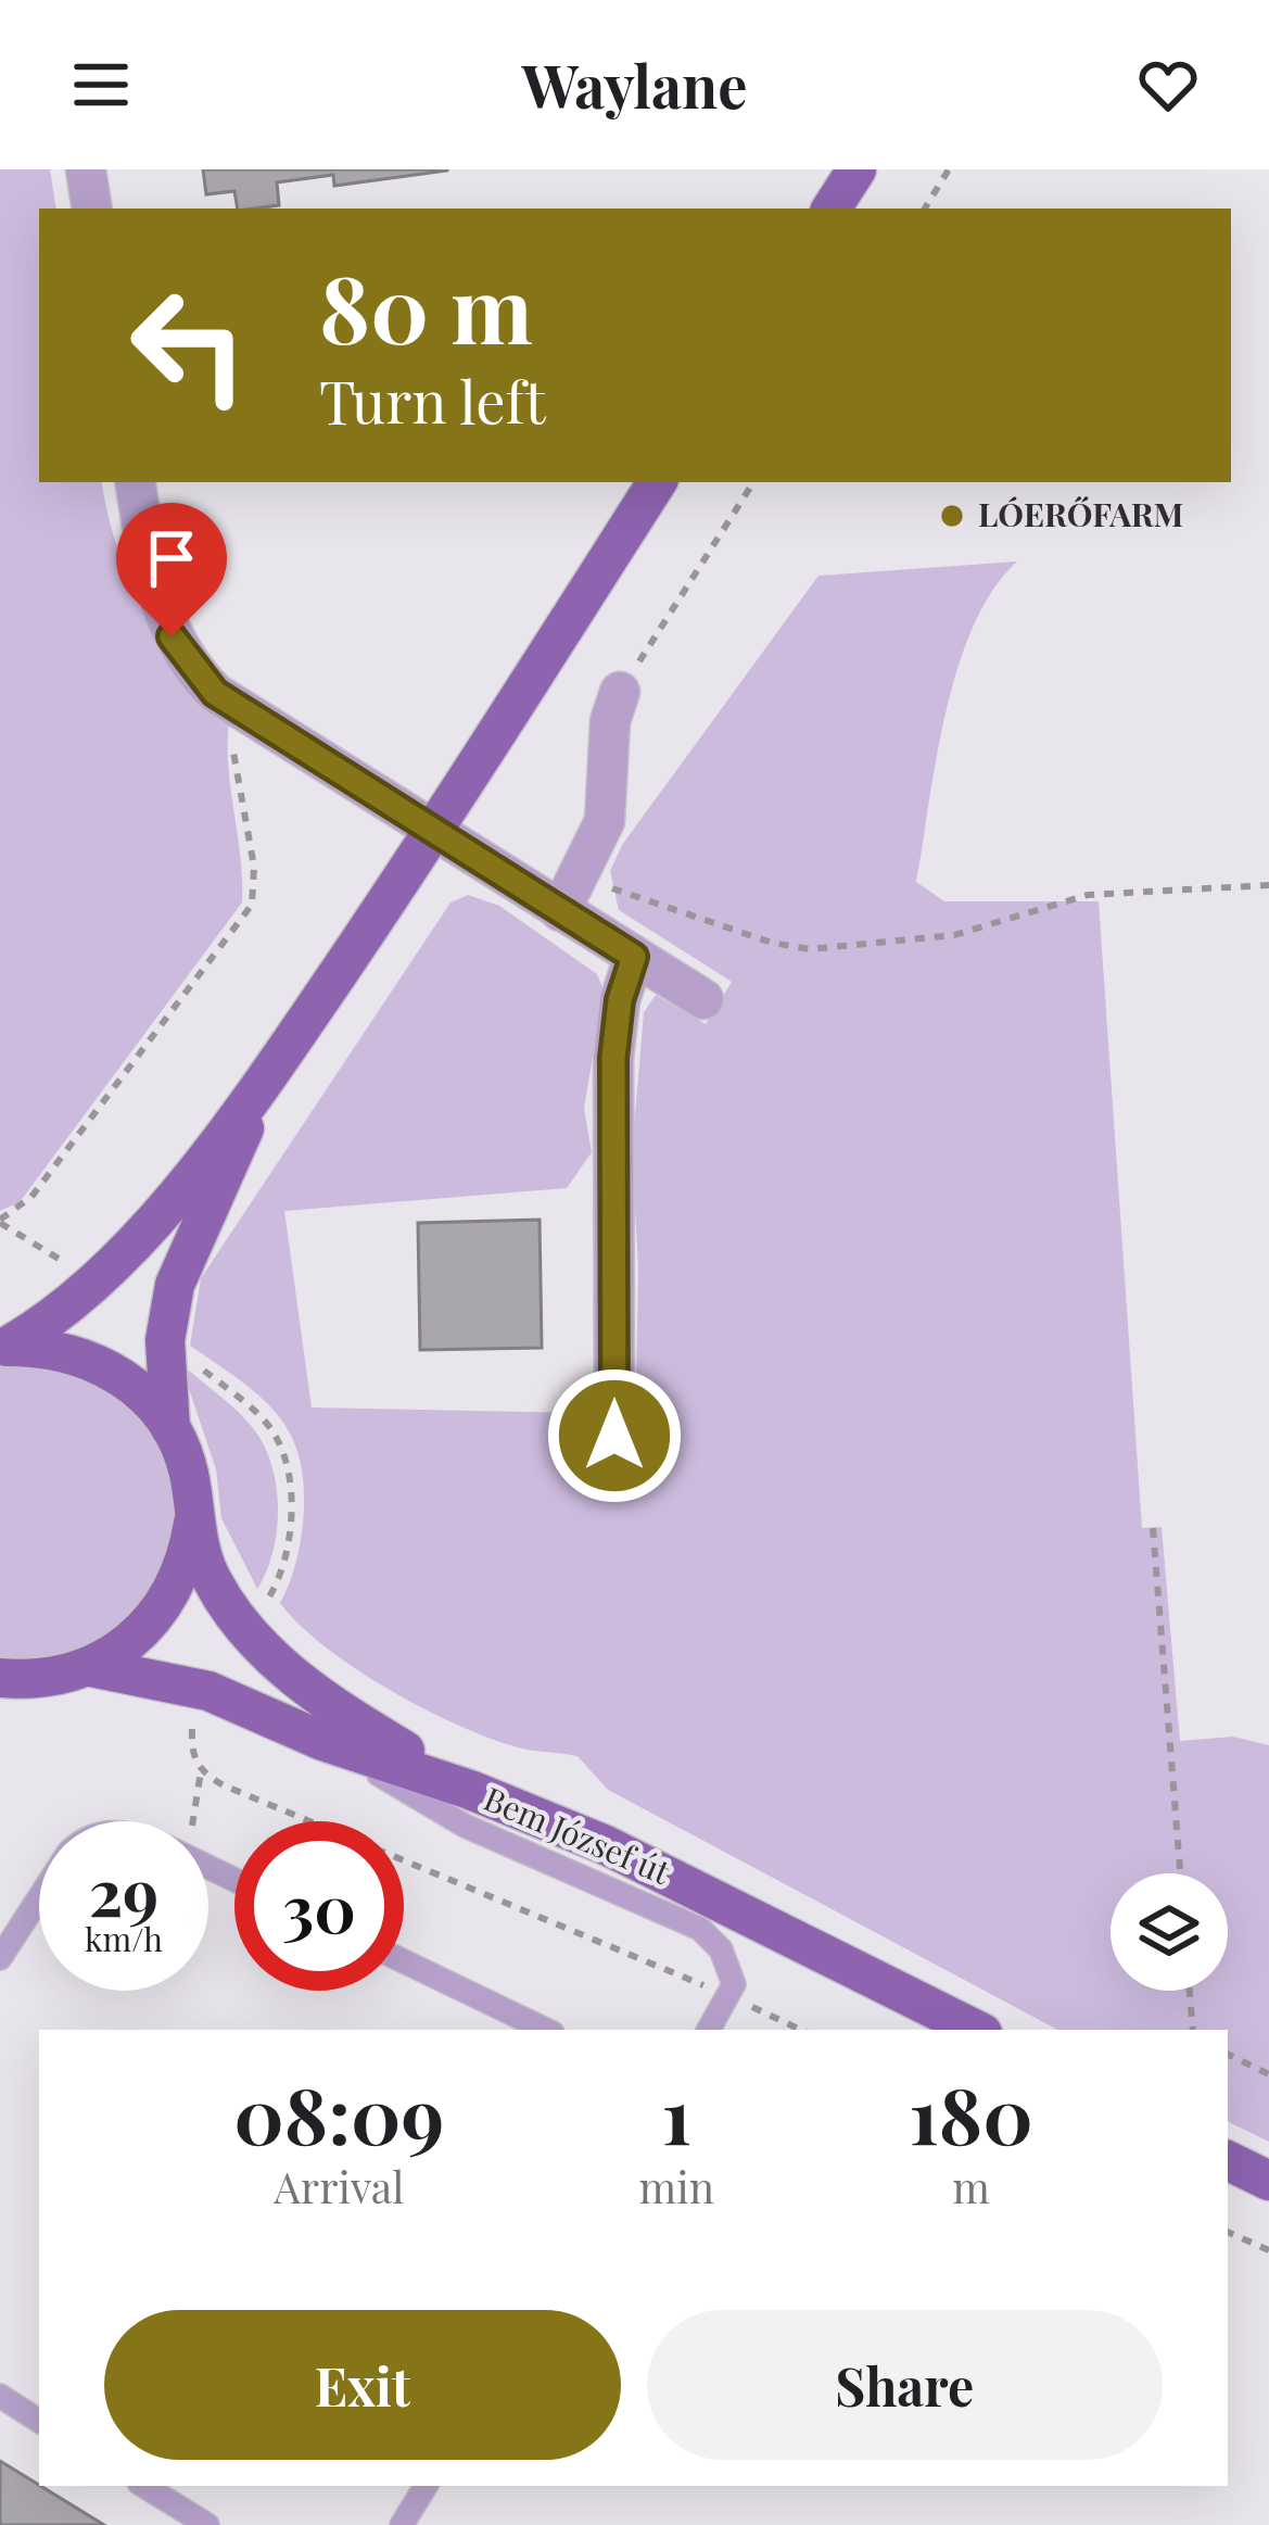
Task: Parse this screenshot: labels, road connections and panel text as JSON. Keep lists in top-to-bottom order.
{
  "streets": {
    "lane": ["Bem József út"]
  },
  "places": ["LÓERŐFARM"],
  "page": {
    "header": "Waylane",
    "turn": ["80 m", "Turn left"],
    "speed": "29 km/h",
    "limit": "30",
    "eta": [
      "08:09",
      "Arrival",
      "1",
      "min",
      "180",
      "m"
    ],
    "buttons": ["Exit", "Share"]
  }
}
